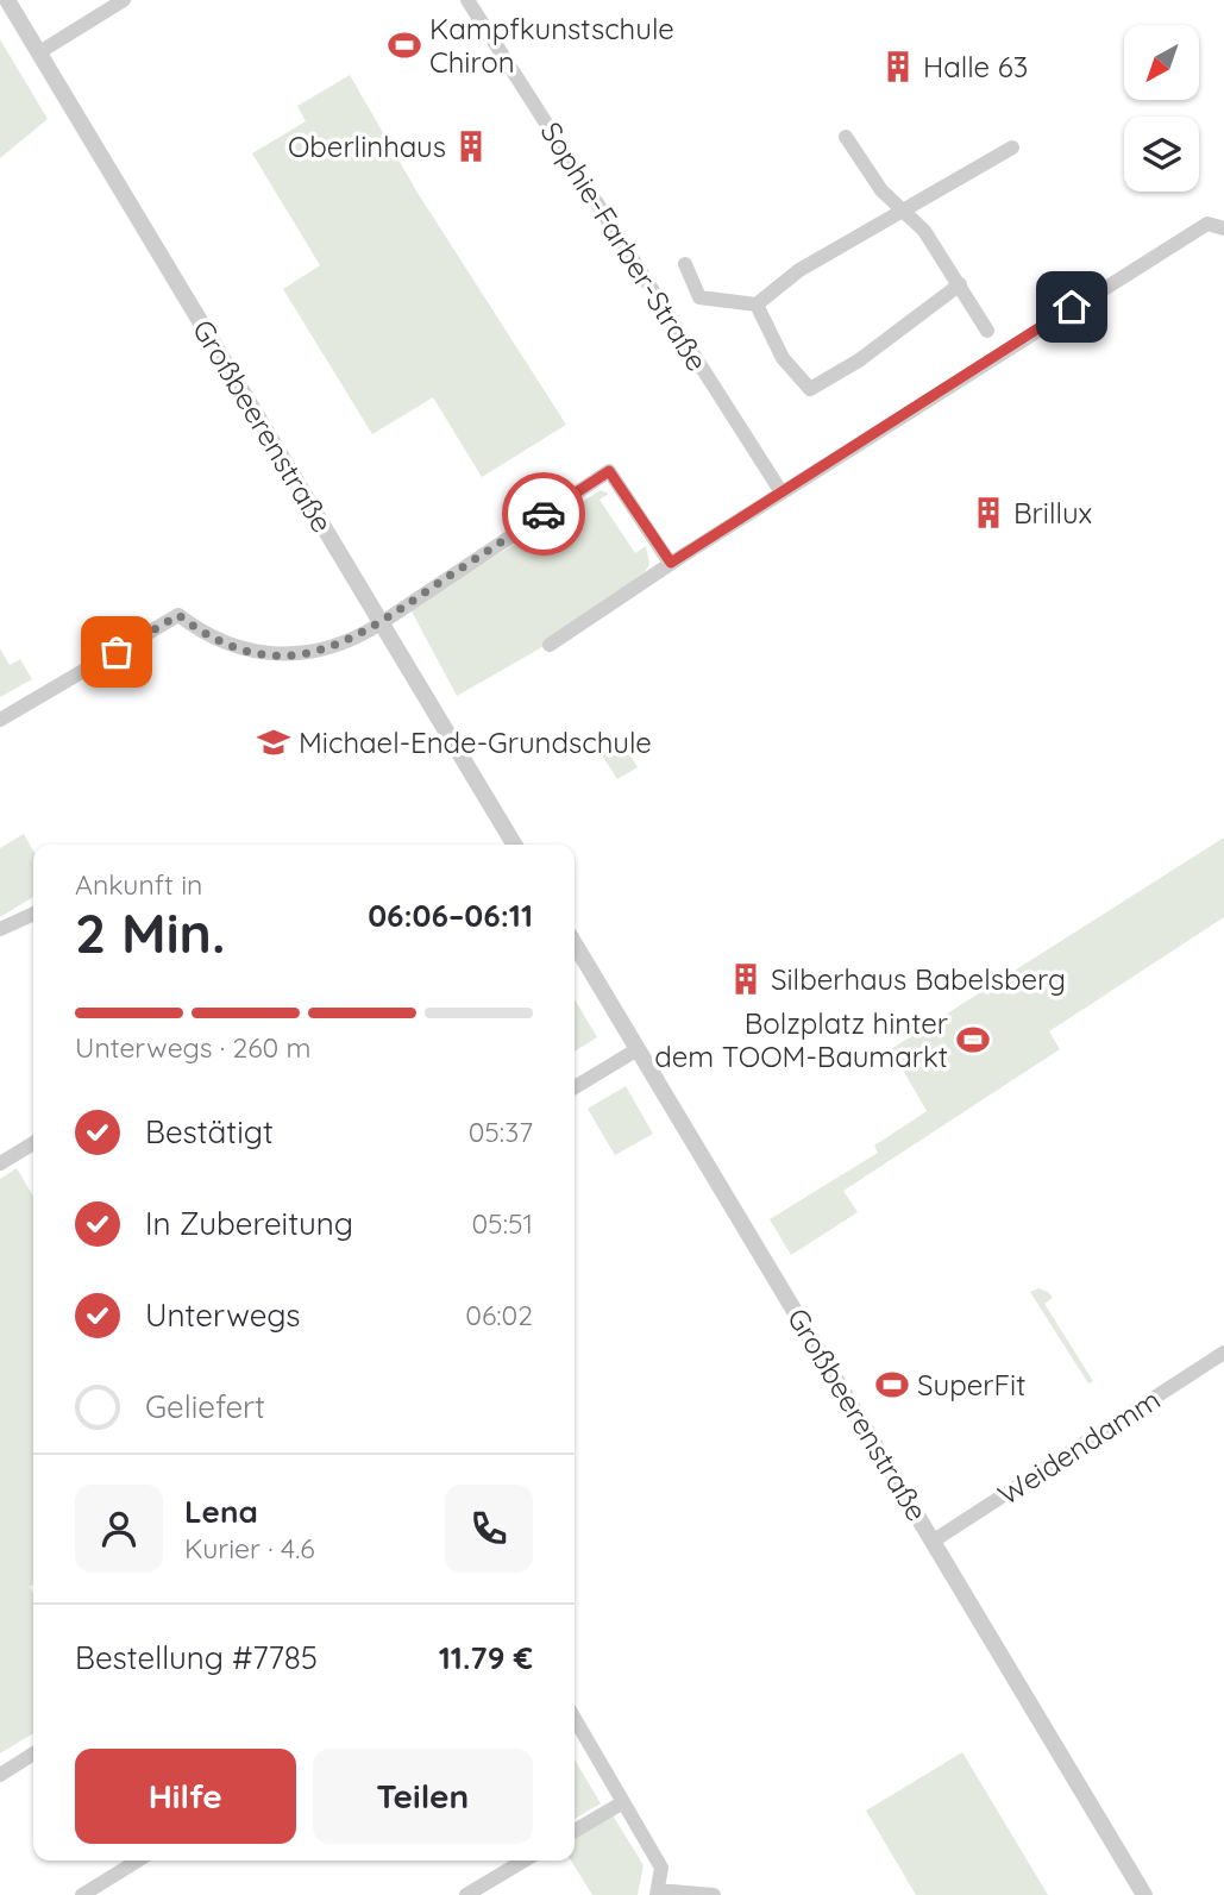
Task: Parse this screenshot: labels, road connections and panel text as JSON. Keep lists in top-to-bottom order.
{
  "streets": {
    "street": ["Sophie-Farber-Straße", "Großbeerenstraße", "Weidendamm"]
  },
  "crossings": [
    ["Großbeerenstraße", "Weidendamm"]
  ],
  "places": {
    "sports": ["Kampfkunstschule Chiron", "Bolzplatz hinter dem TOOM-Baumarkt", "SuperFit"],
    "building": [
      "Halle 63",
      "Oberlinhaus",
      "Brillux",
      "Silberhaus Babelsberg"
    ],
    "school or university": ["Michael-Ende-Grundschule"]
  },
  "north": "bottom left",
  "page": {
    "heading": ["2 Min.", "Ankunft in", "06:06–06:11"],
    "panel": [
      "Lena",
      "Kurier · 4.6",
      "Bestellung #7785",
      "11.79 €"
    ],
    "bar": "Unterwegs · 260 m",
    "list": [
      ["Bestätigt", "05:37"],
      ["In Zubereitung", "05:51"],
      ["Unterwegs", "06:02"],
      "Geliefert"
    ],
    "buttons": ["Hilfe", "Teilen"]
  }
}
